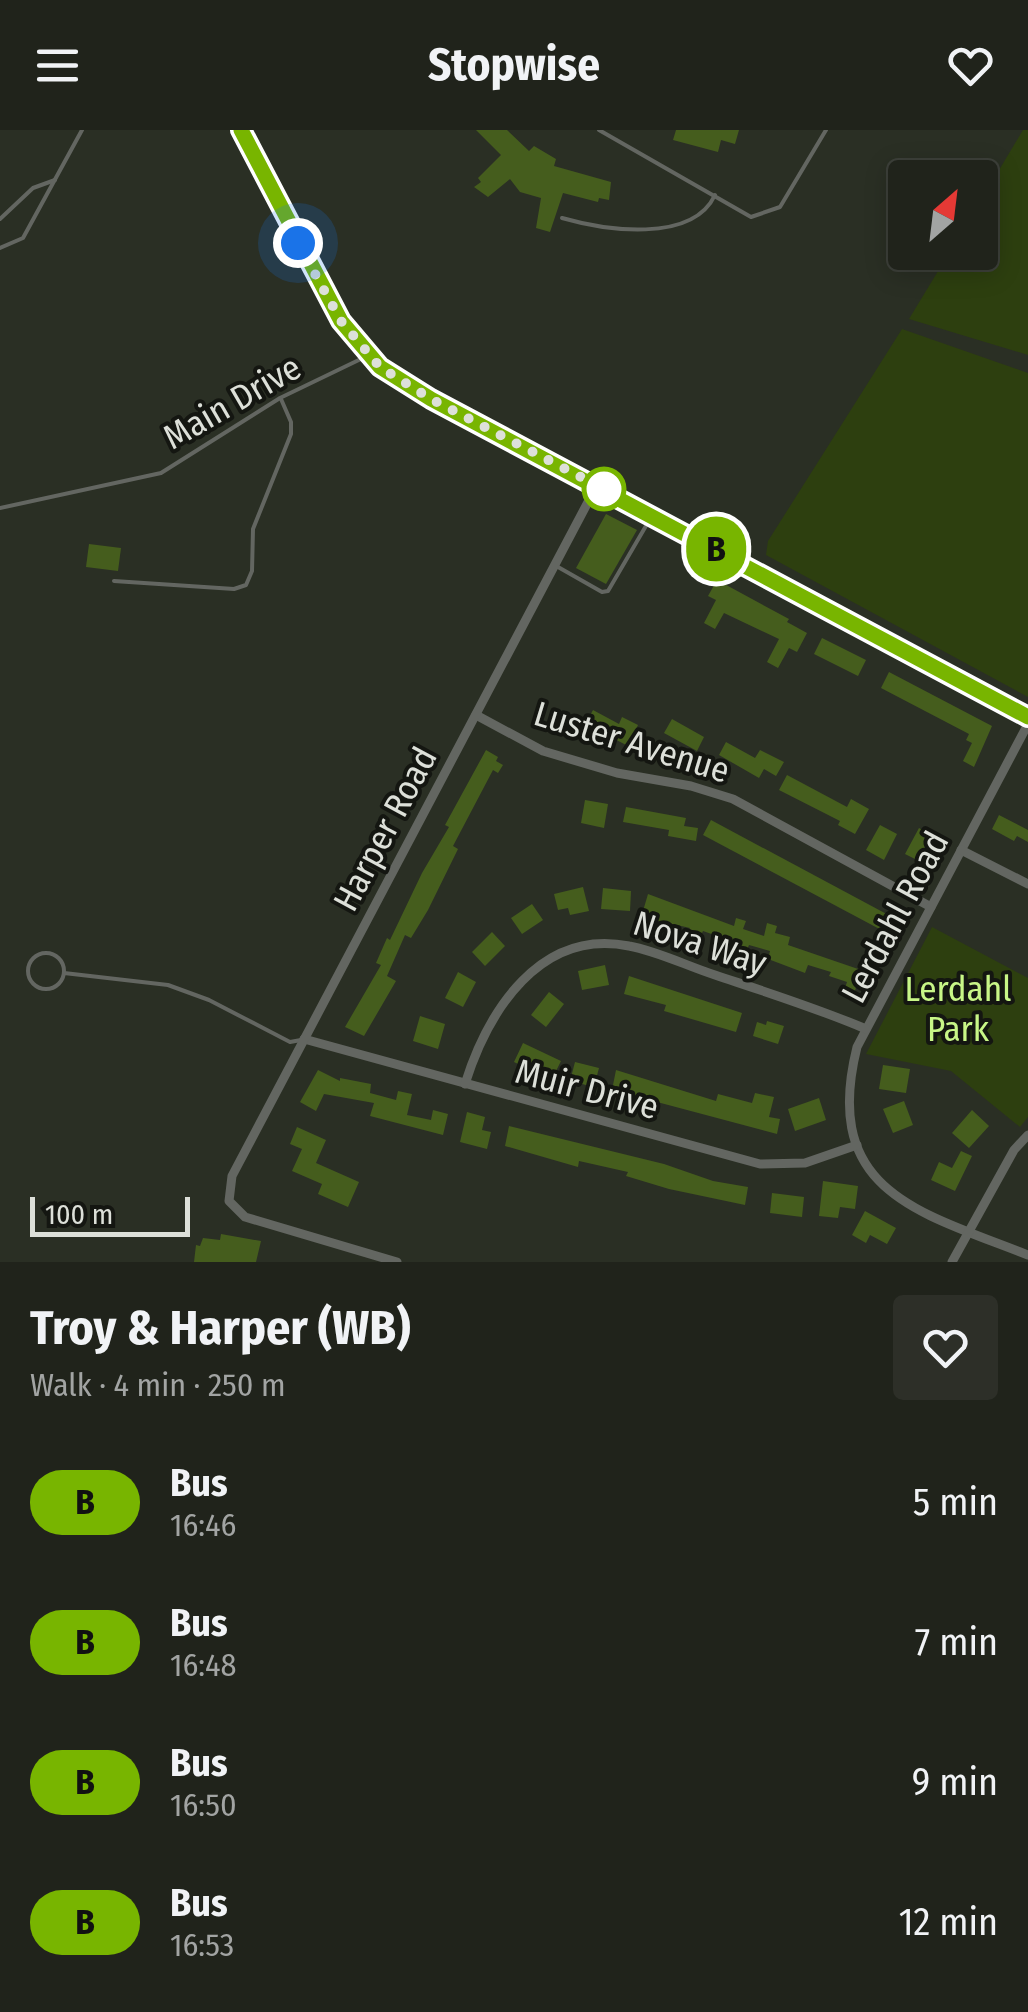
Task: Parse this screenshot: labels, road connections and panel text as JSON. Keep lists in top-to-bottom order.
{
  "streets": {
    "street": [
      "Luster Avenue",
      "Harper Road",
      "Lerdahl Road",
      "Nova Way",
      "Muir Drive"
    ],
    "lane": ["Main Drive"]
  },
  "crossings": [
    ["Luster Avenue", "Harper Road"],
    ["Luster Avenue", "Lerdahl Road"],
    ["Harper Road", "Muir Drive"],
    ["Lerdahl Road", "Nova Way"],
    ["Lerdahl Road", "Muir Drive"],
    ["Nova Way", "Muir Drive"]
  ],
  "parks": ["Lerdahl Park"],
  "lines": ["bus line B"],
  "scale_bar": "100 m",
  "north": "top right",
  "page": {
    "header": "Stopwise",
    "on_map": "B",
    "scale": "100 m",
    "heading": ["Troy & Harper (WB)", "Walk · 4 min · 250 m"],
    "list": [
      {
        "mark": "B",
        "name": "Bus",
        "note": "16:46",
        "value": "5 min"
      },
      {
        "mark": "B",
        "name": "Bus",
        "note": "16:48",
        "value": "7 min"
      },
      {
        "mark": "B",
        "name": "Bus",
        "note": "16:50",
        "value": "9 min"
      },
      {
        "mark": "B",
        "name": "Bus",
        "note": "16:53",
        "value": "12 min"
      }
    ]
  }
}
